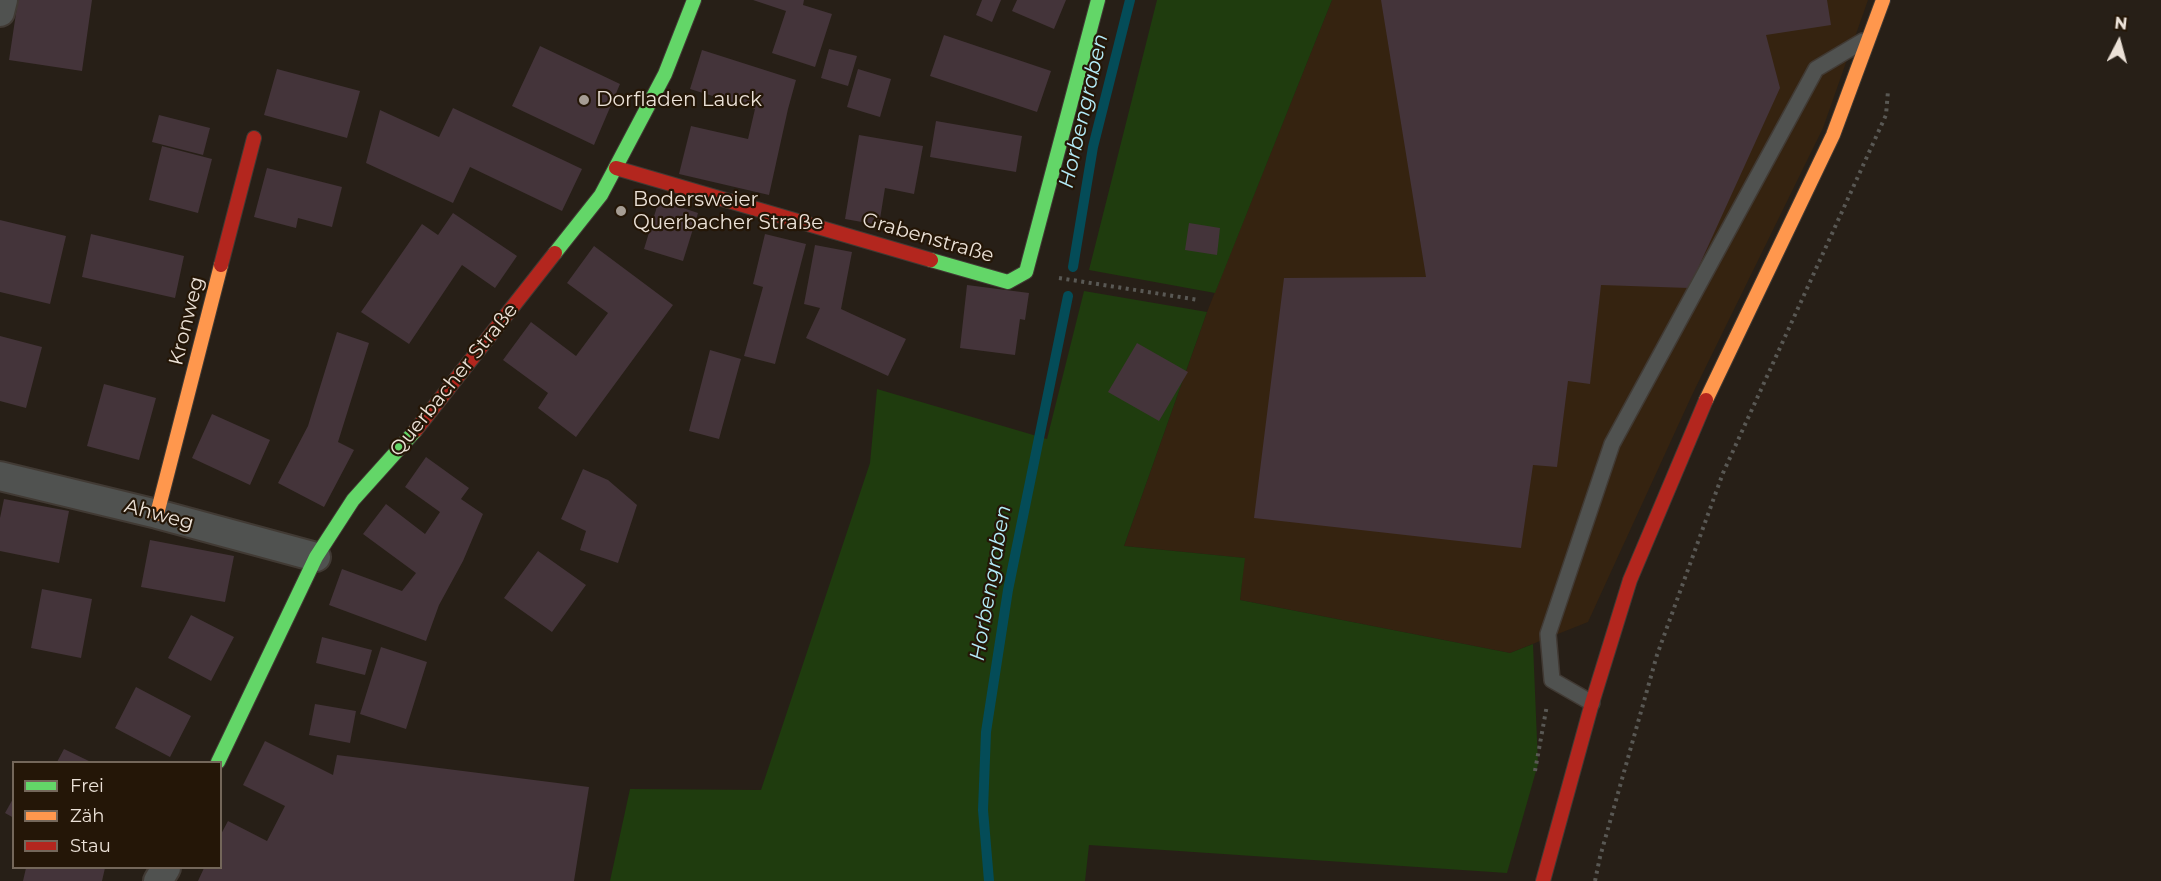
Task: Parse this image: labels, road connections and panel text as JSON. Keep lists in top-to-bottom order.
{
  "streets": {
    "street": [
      "Grabenstraße",
      "Kronweg",
      "Querbacher Straße",
      "Ahweg"
    ]
  },
  "crossings": [
    ["Grabenstraße", "Querbacher Straße"],
    ["Kronweg", "Ahweg"],
    ["Querbacher Straße", "Ahweg"]
  ],
  "water": ["Horbengraben"],
  "places": ["Dorfladen Lauck", "Bodersweier Querbacher Straße"],
  "legend": ["Frei", "Zäh", "Stau"],
  "north": "top"
}
